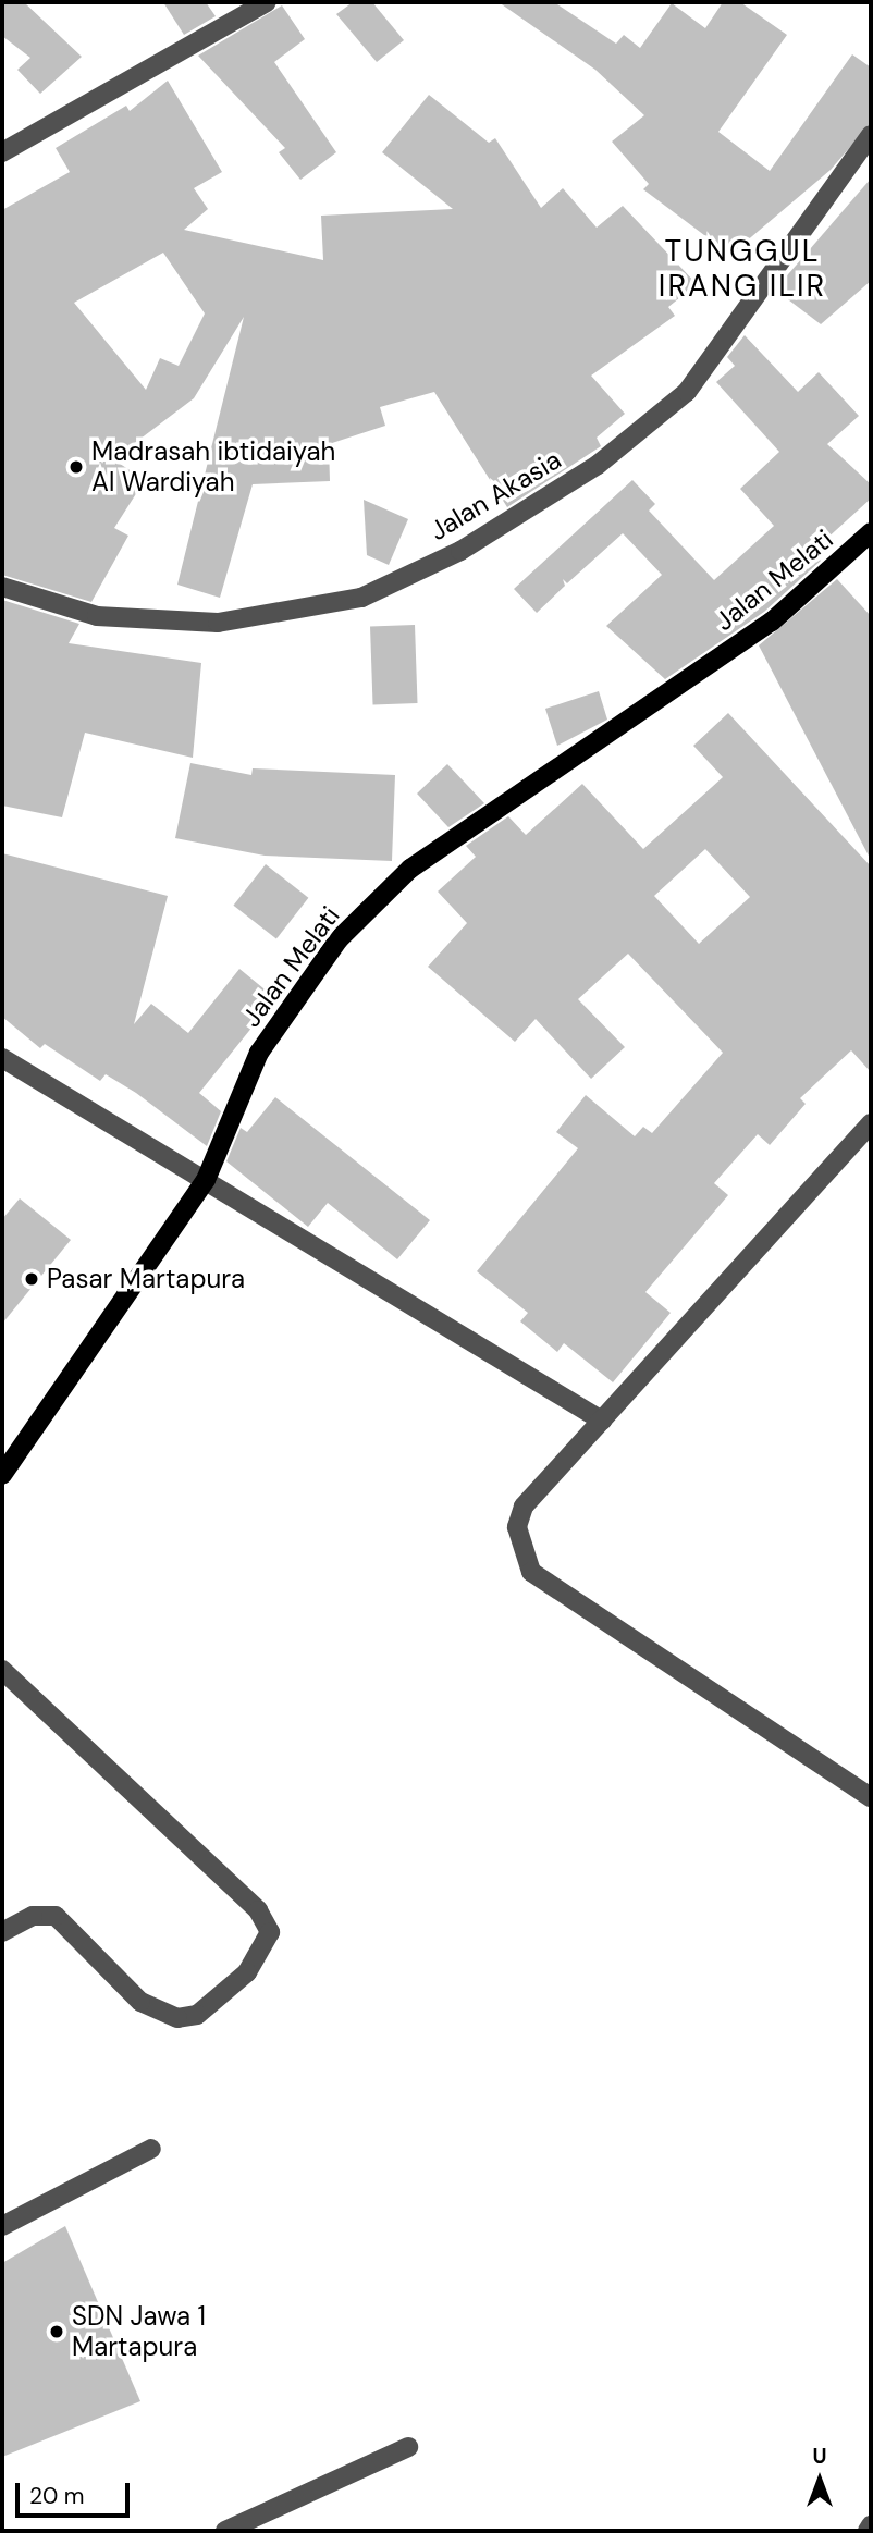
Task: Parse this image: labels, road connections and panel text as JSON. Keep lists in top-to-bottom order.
{
  "streets": {
    "main road": ["Jalan Melati"],
    "street": ["Jalan Akasia"]
  },
  "districts": ["TUNGGUL IRANG ILIR"],
  "places": ["Madrasah ibtidaiyah Al Wardiyah", "Pasar Martapura", "SDN Jawa 1 Martapura"],
  "scale_bar": "20 m",
  "north": "top"
}
